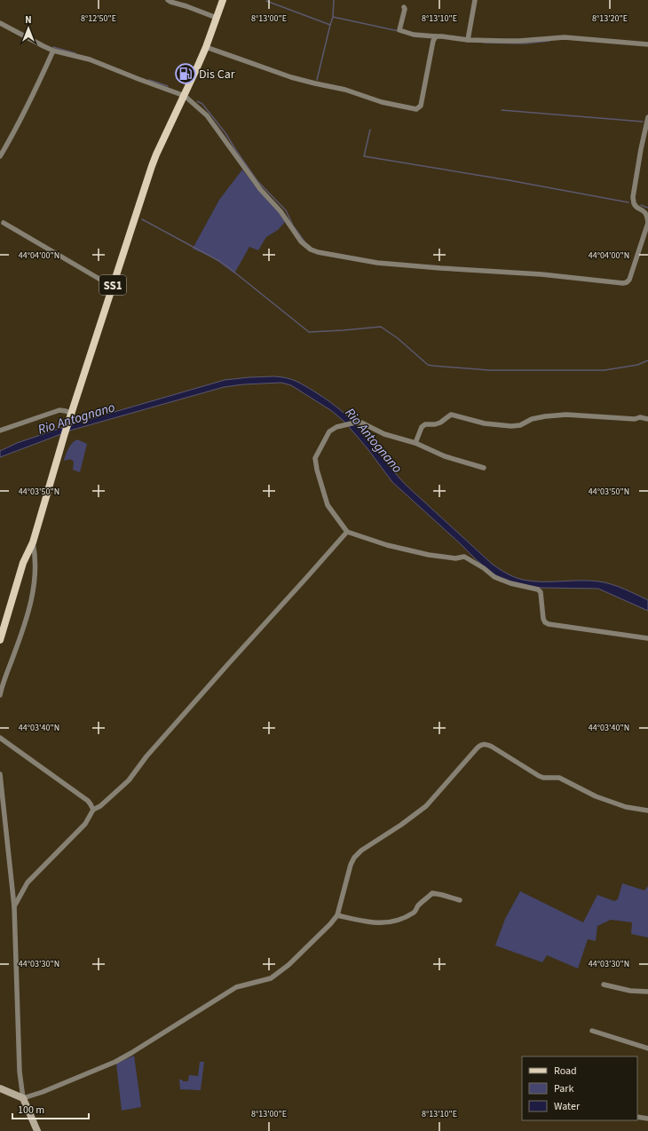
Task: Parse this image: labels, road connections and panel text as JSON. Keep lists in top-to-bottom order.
{
  "streets": {
    "main road": ["SS1"]
  },
  "water": ["Rio Antognano"],
  "places": {
    "fuel station": ["Dis Car"]
  },
  "legend": ["Road", "Park", "Water"],
  "scale_bar": "100 m",
  "north": "top",
  "coordinates": [
    "8°12'50\"E",
    "8°13'00\"E",
    "8°13'10\"E",
    "8°13'20\"E",
    "44°04'00\"N",
    "44°03'50\"N",
    "44°03'40\"N",
    "44°03'30\"N"
  ]
}
